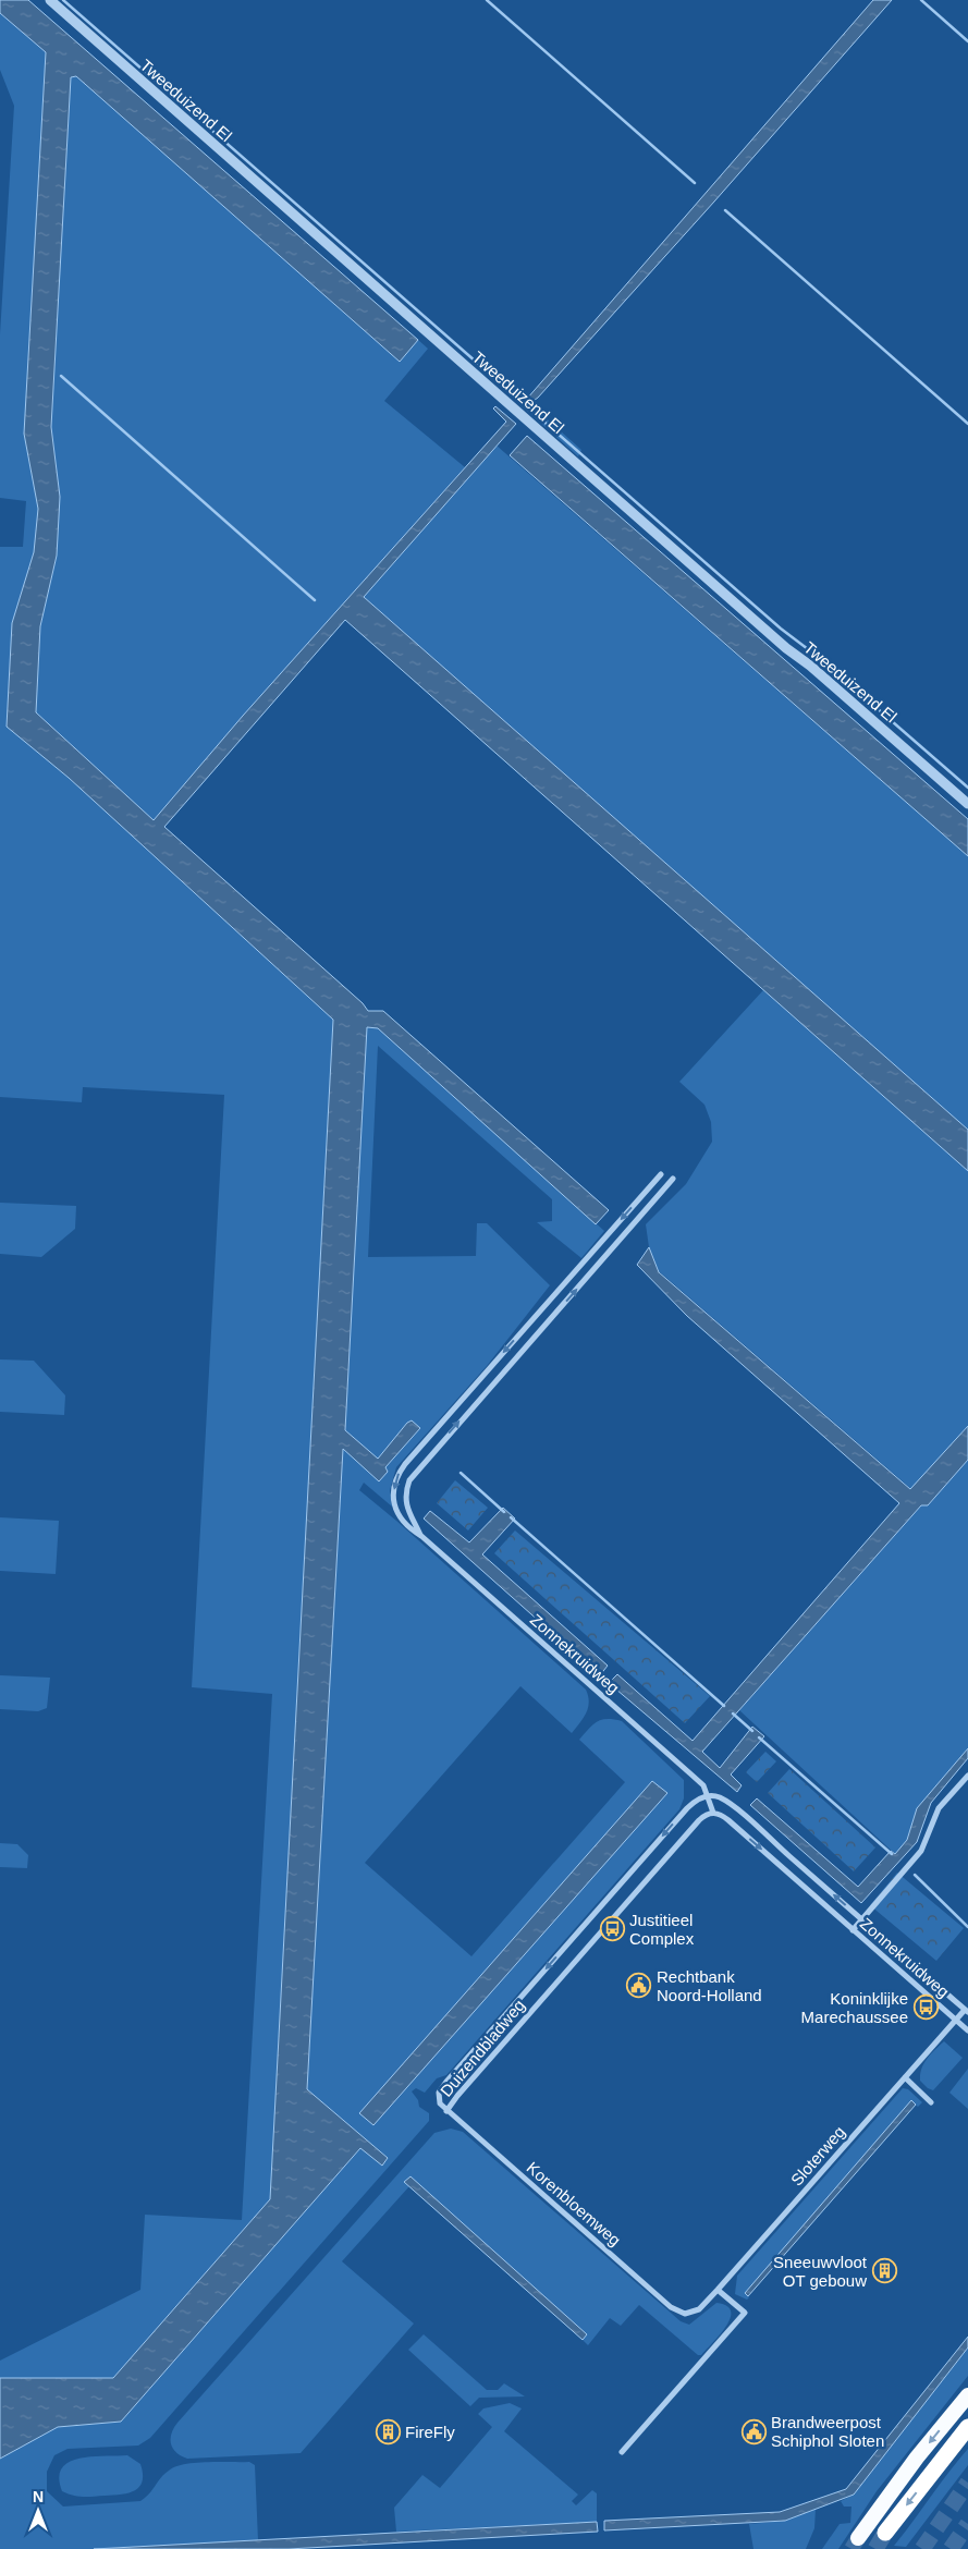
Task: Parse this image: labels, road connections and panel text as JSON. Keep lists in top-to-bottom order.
{
  "streets": {
    "street": [
      "Tweeduizend El",
      "Zonnekruidweg",
      "Duizendbladweg",
      "Sloterweg",
      "Korenbloemweg"
    ]
  },
  "crossings": [
    ["Zonnekruidweg", "Duizendbladweg"],
    ["Zonnekruidweg", "Sloterweg"],
    ["Duizendbladweg", "Korenbloemweg"],
    ["Sloterweg", "Korenbloemweg"]
  ],
  "places": {
    "bus stop": ["Justitieel Complex", "Koninklijke Marechaussee"],
    "public building": ["Rechtbank Noord-Holland", "Brandweerpost Schiphol Sloten"],
    "building": ["Sneeuwvloot OT gebouw", "FireFly"]
  },
  "north": "top"
}
